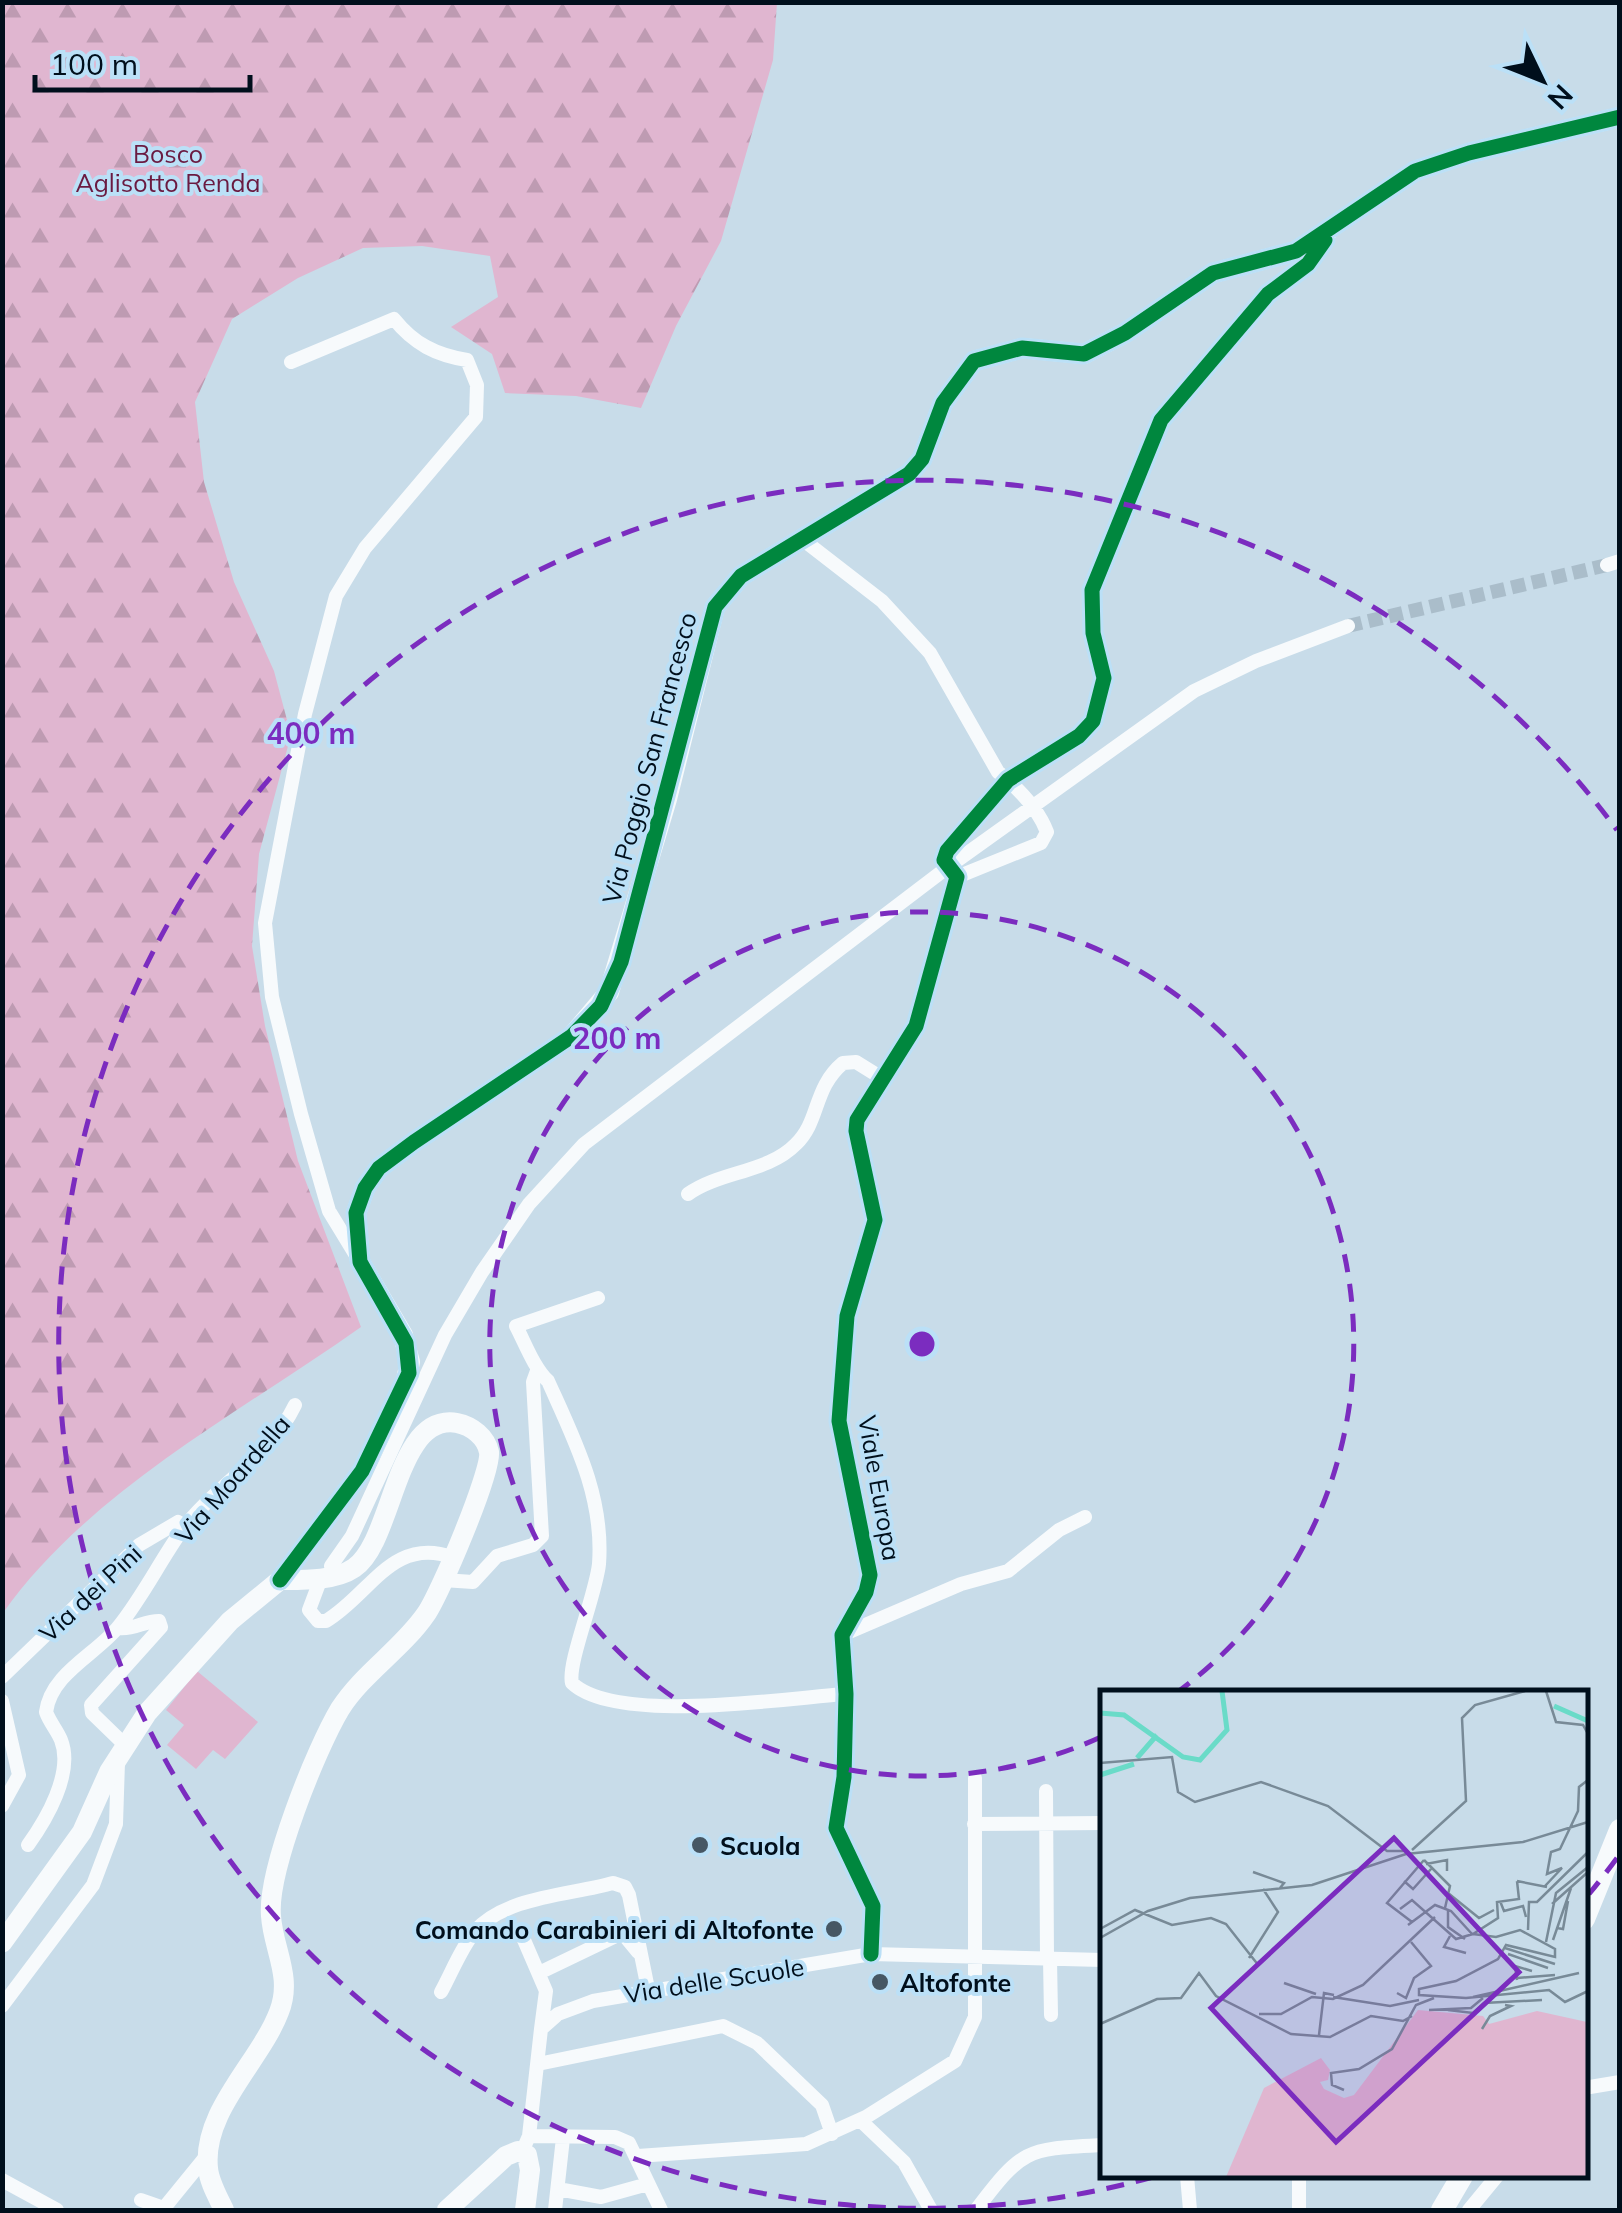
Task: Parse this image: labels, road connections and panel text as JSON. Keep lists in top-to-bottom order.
{
  "streets": {
    "street": [
      "Via Poggio San Francesco",
      "Via Moardella",
      "Viale Europa",
      "Via dei Pini",
      "Via delle Scuole"
    ]
  },
  "crossings": [
    ["Via Moardella", "Via dei Pini"]
  ],
  "parks": ["Bosco Aglisotto Renda"],
  "places": ["Scuola", "Comando Carabinieri di Altofonte", "Altofonte"],
  "scale_bar": "100 m",
  "north": "bottom right",
  "rings": ["400 m", "200 m"]
}
